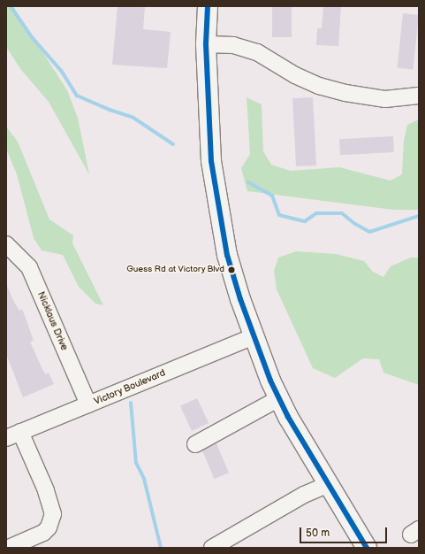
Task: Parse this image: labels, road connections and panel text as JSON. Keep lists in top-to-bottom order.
{
  "streets": {
    "street": ["Nicklaus Drive", "Victory Boulevard"]
  },
  "crossings": [
    ["Nicklaus Drive", "Victory Boulevard"]
  ],
  "places": ["Guess Rd at Victory Blvd"],
  "scale_bar": "50 m"
}
